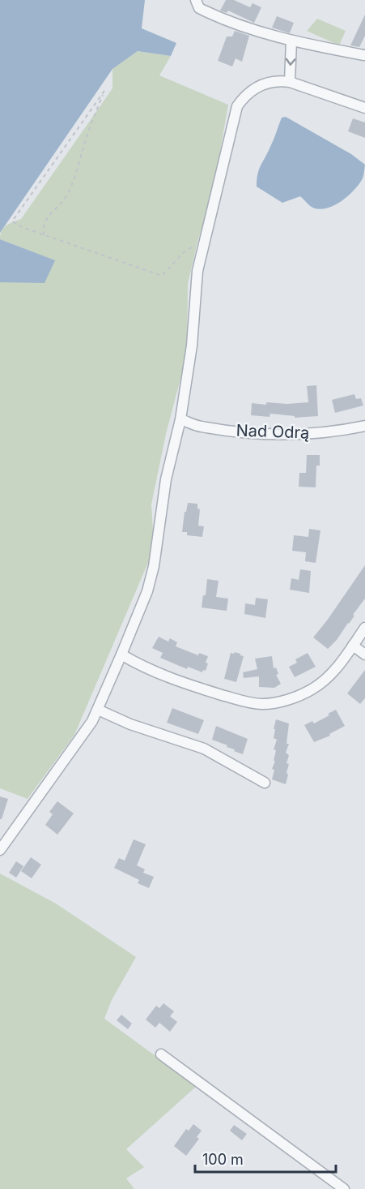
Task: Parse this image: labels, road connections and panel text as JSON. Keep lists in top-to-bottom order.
{
  "streets": {
    "street": ["Nad Odrą"]
  },
  "scale_bar": "100 m"
}
